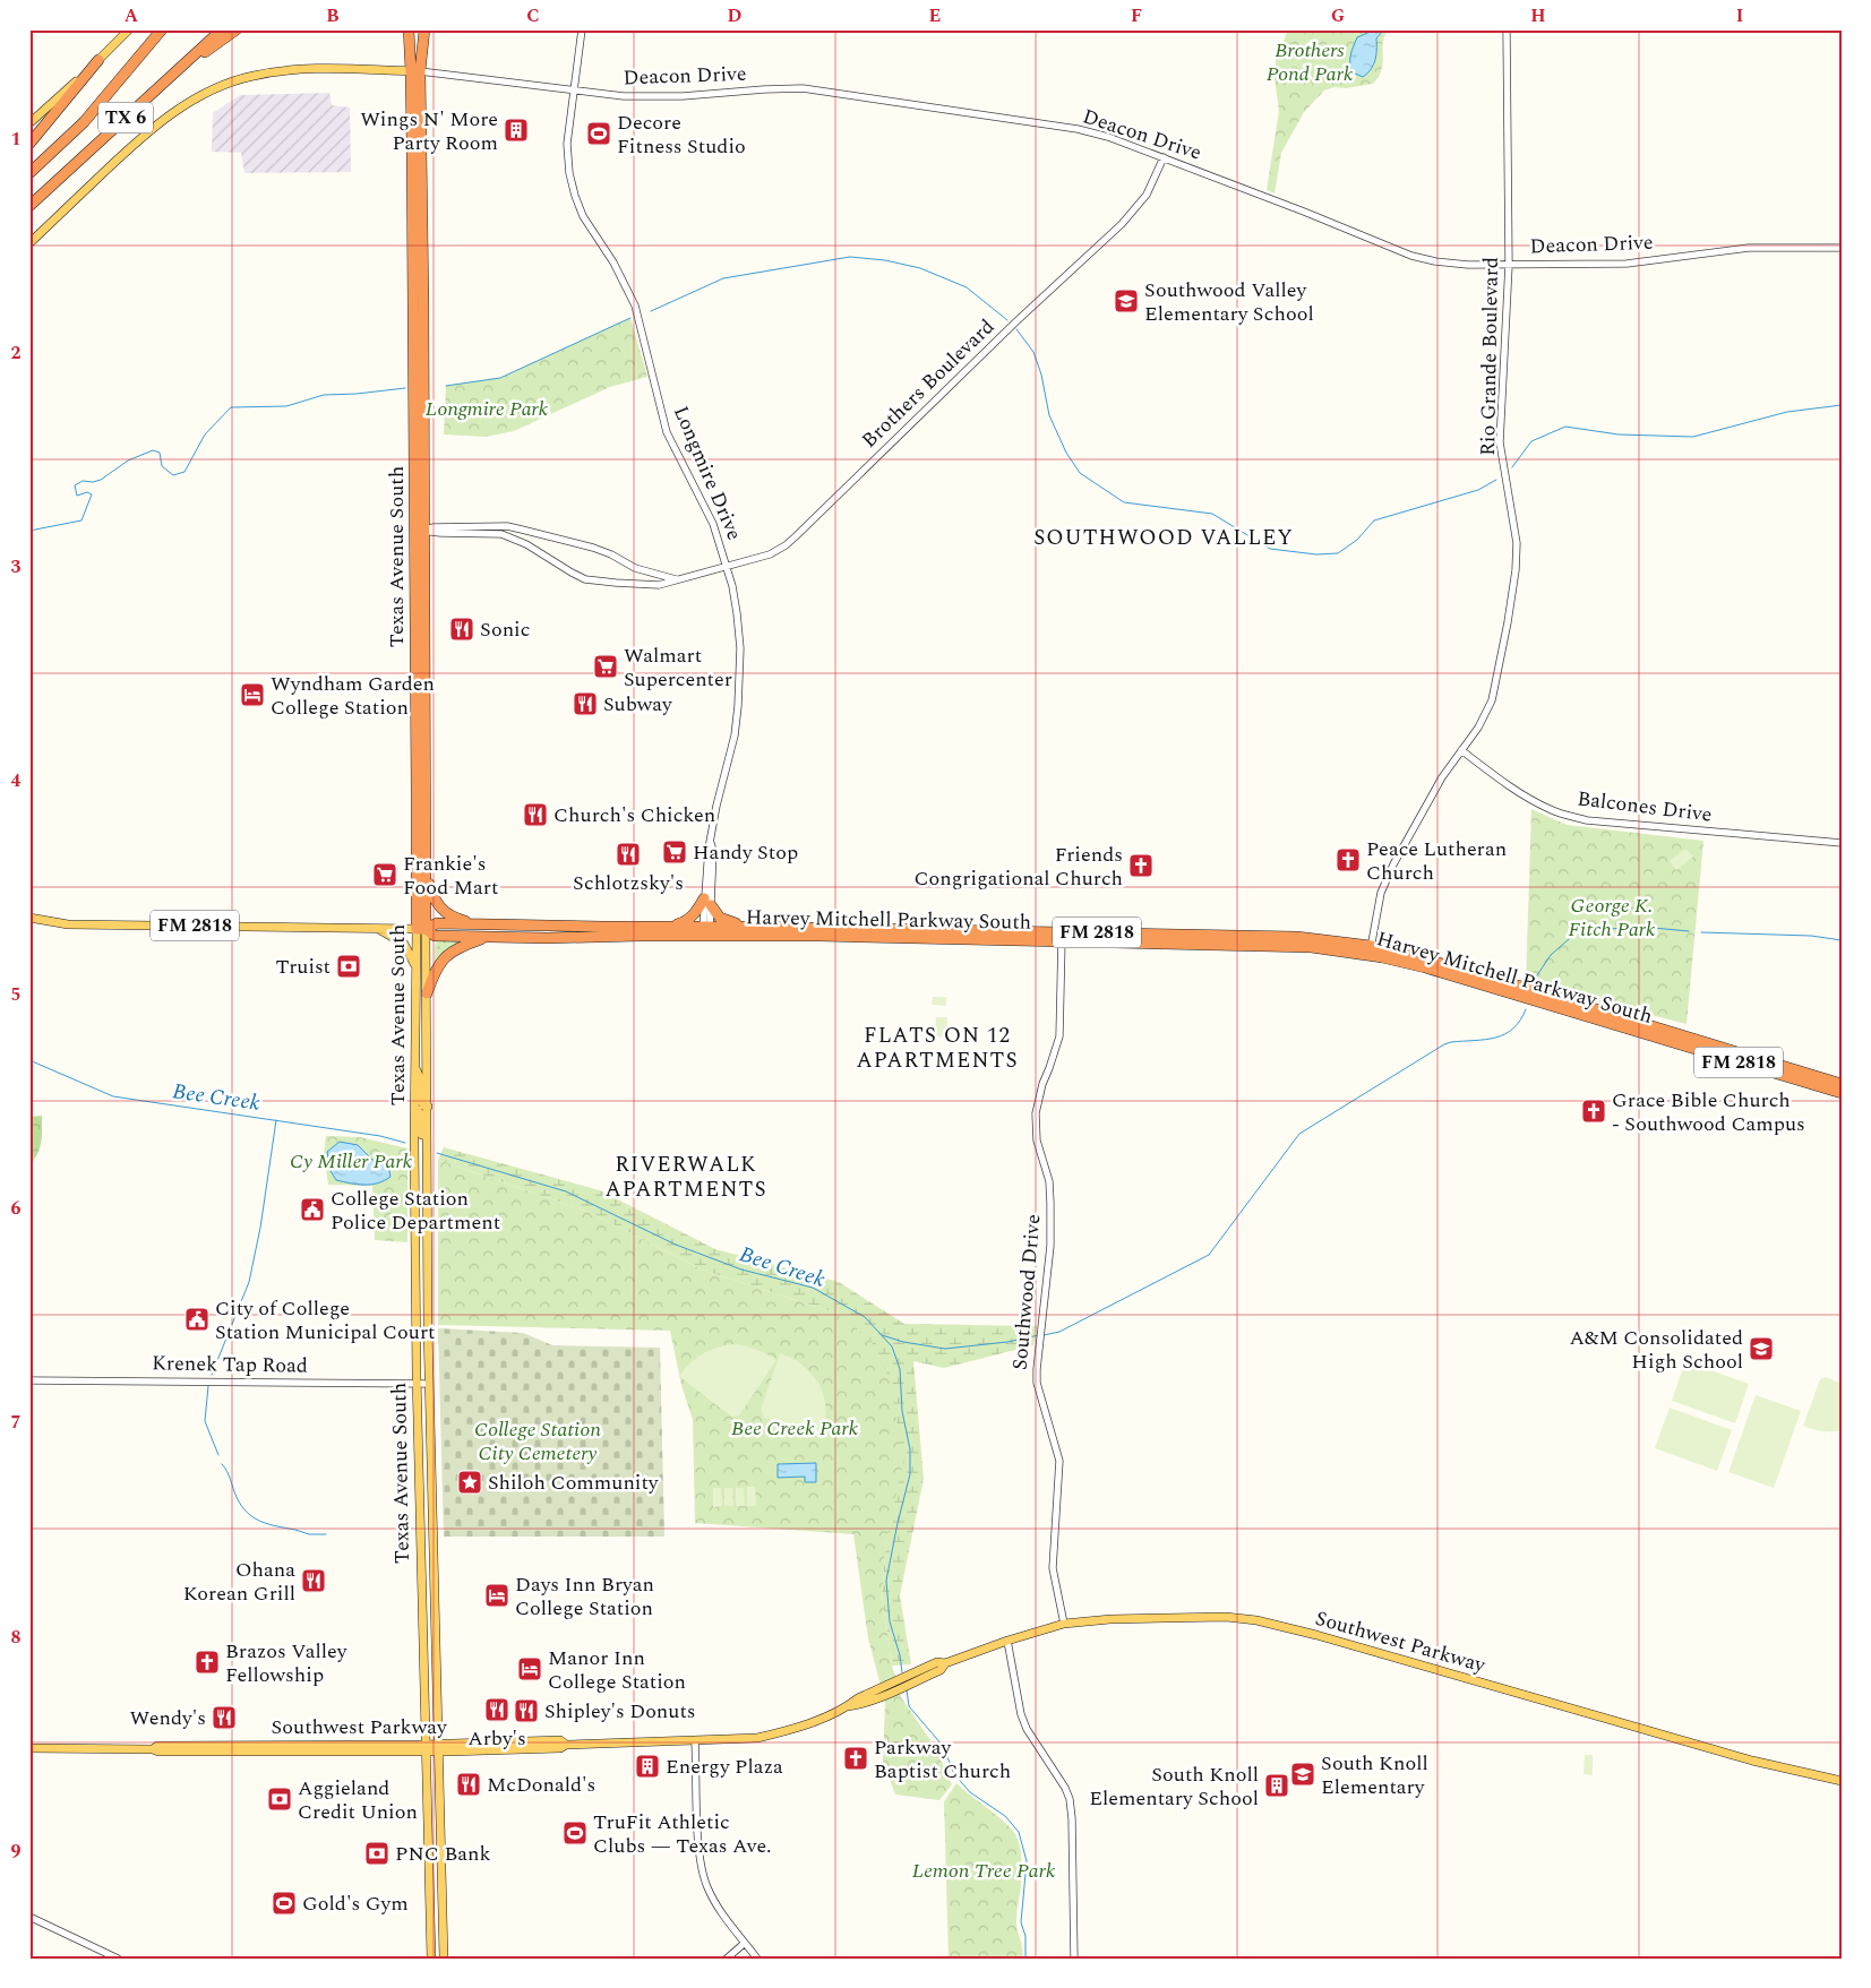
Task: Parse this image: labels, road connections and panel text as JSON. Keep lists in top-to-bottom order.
{
  "streets": {
    "highway": [
      "TX 6",
      "Texas Avenue South",
      "Harvey Mitchell Parkway South",
      "FM 2818"
    ],
    "main road": ["Southwest Parkway"],
    "street": [
      "Deacon Drive",
      "Rio Grande Boulevard",
      "Brothers Boulevard",
      "Longmire Drive",
      "Balcones Drive",
      "Southwood Drive",
      "Krenek Tap Road"
    ]
  },
  "crossings": [
    ["Deacon Drive", "Rio Grande Boulevard"],
    ["Deacon Drive", "Brothers Boulevard"],
    ["Deacon Drive", "Longmire Drive"],
    ["Deacon Drive", "Texas Avenue South"],
    ["Rio Grande Boulevard", "Balcones Drive"],
    ["Rio Grande Boulevard", "Harvey Mitchell Parkway South"],
    ["Brothers Boulevard", "Longmire Drive"],
    ["Brothers Boulevard", "Texas Avenue South"],
    ["Longmire Drive", "Harvey Mitchell Parkway South"],
    ["Texas Avenue South", "Harvey Mitchell Parkway South"],
    ["Texas Avenue South", "Krenek Tap Road"],
    ["Texas Avenue South", "Southwest Parkway"],
    ["Harvey Mitchell Parkway South", "Southwood Drive"],
    ["Southwood Drive", "Southwest Parkway"]
  ],
  "districts": ["SOUTHWOOD VALLEY", "FLATS ON 12 APARTMENTS", "RIVERWALK APARTMENTS"],
  "water": ["Bee Creek"],
  "parks": [
    "Brothers Pond Park",
    "Longmire Park",
    "George K. Fitch Park",
    "Cy Miller Park",
    "Bee Creek Park",
    "College Station City Cemetery",
    "Lemon Tree Park"
  ],
  "places": {
    "building": ["Wings N' More Party Room", "Energy Plaza", "South Knoll Elementary School"],
    "sports": ["Decore Fitness Studio", "TruFit Athletic Clubs — Texas Ave.", "Gold's Gym"],
    "school or university": ["Southwood Valley Elementary School", "A&M Consolidated High School", "South Knoll Elementary"],
    "restaurant": [
      "Sonic",
      "Subway",
      "Church's Chicken",
      "Schlotzsky's",
      "Ohana Korean Grill",
      "Arby's",
      "Shipley's Donuts",
      "Wendy's",
      "McDonald's"
    ],
    "supermarket": ["Walmart Supercenter", "Handy Stop", "Frankie's Food Mart"],
    "hotel": ["Wyndham Garden College Station", "Days Inn Bryan College Station", "Manor Inn College Station"],
    "church": [
      "Peace Lutheran Church",
      "Friends Congrigational Church",
      "Grace Bible Church - Southwood Campus",
      "Brazos Valley Fellowship",
      "Parkway Baptist Church"
    ],
    "bank": ["Truist", "Aggieland Credit Union", "PNC Bank"],
    "public building": ["College Station Police Department", "City of College Station Municipal Court"],
    "place": ["Shiloh Community"]
  },
  "grid": {
    "columns": [
      "A",
      "B",
      "C",
      "D",
      "E",
      "F",
      "G",
      "H",
      "I"
    ],
    "rows": [
      "1",
      "2",
      "3",
      "4",
      "5",
      "6",
      "7",
      "8",
      "9"
    ]
  }
}
